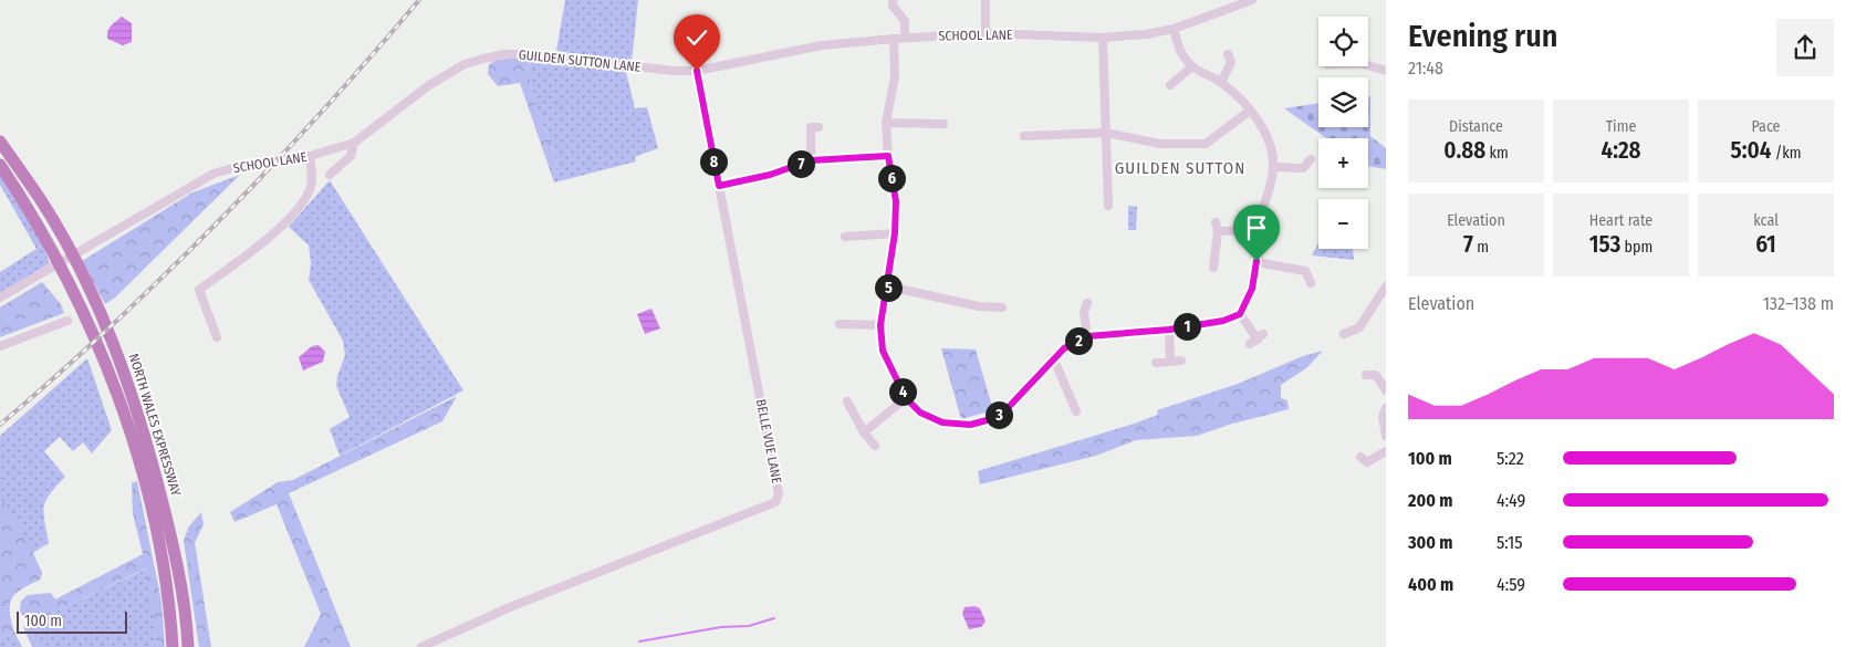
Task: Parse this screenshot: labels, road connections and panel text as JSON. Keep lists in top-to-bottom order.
{
  "streets": {
    "highway": ["NORTH WALES EXPRESSWAY"],
    "street": ["SCHOOL LANE", "GUILDEN SUTTON LANE", "BELLE VUE LANE"]
  },
  "crossings": [
    ["SCHOOL LANE", "GUILDEN SUTTON LANE"],
    ["SCHOOL LANE", "BELLE VUE LANE"],
    ["GUILDEN SUTTON LANE", "BELLE VUE LANE"]
  ],
  "districts": ["GUILDEN SUTTON"],
  "scale_bar": "100 m",
  "page": {
    "heading": ["Evening run", "21:48"],
    "map_buttons": ["+", "−"],
    "stats": [
      ["Distance", "0.88 km"],
      ["Time", "4:28"],
      ["Pace", "5:04 /km"],
      ["Elevation", "7 m"],
      ["Heart rate", "153 bpm"],
      ["kcal", "61"]
    ],
    "pins": [
      "8",
      "7",
      "6",
      "5",
      "1",
      "2",
      "4",
      "3"
    ],
    "chart": ["Elevation", "132–138 m"],
    "list": [
      {
        "name": "100 m",
        "note": "5:22"
      },
      {
        "name": "200 m",
        "note": "4:49"
      },
      {
        "name": "300 m",
        "note": "5:15"
      },
      {
        "name": "400 m",
        "note": "4:59"
      }
    ],
    "scale": "100 m"
  }
}
